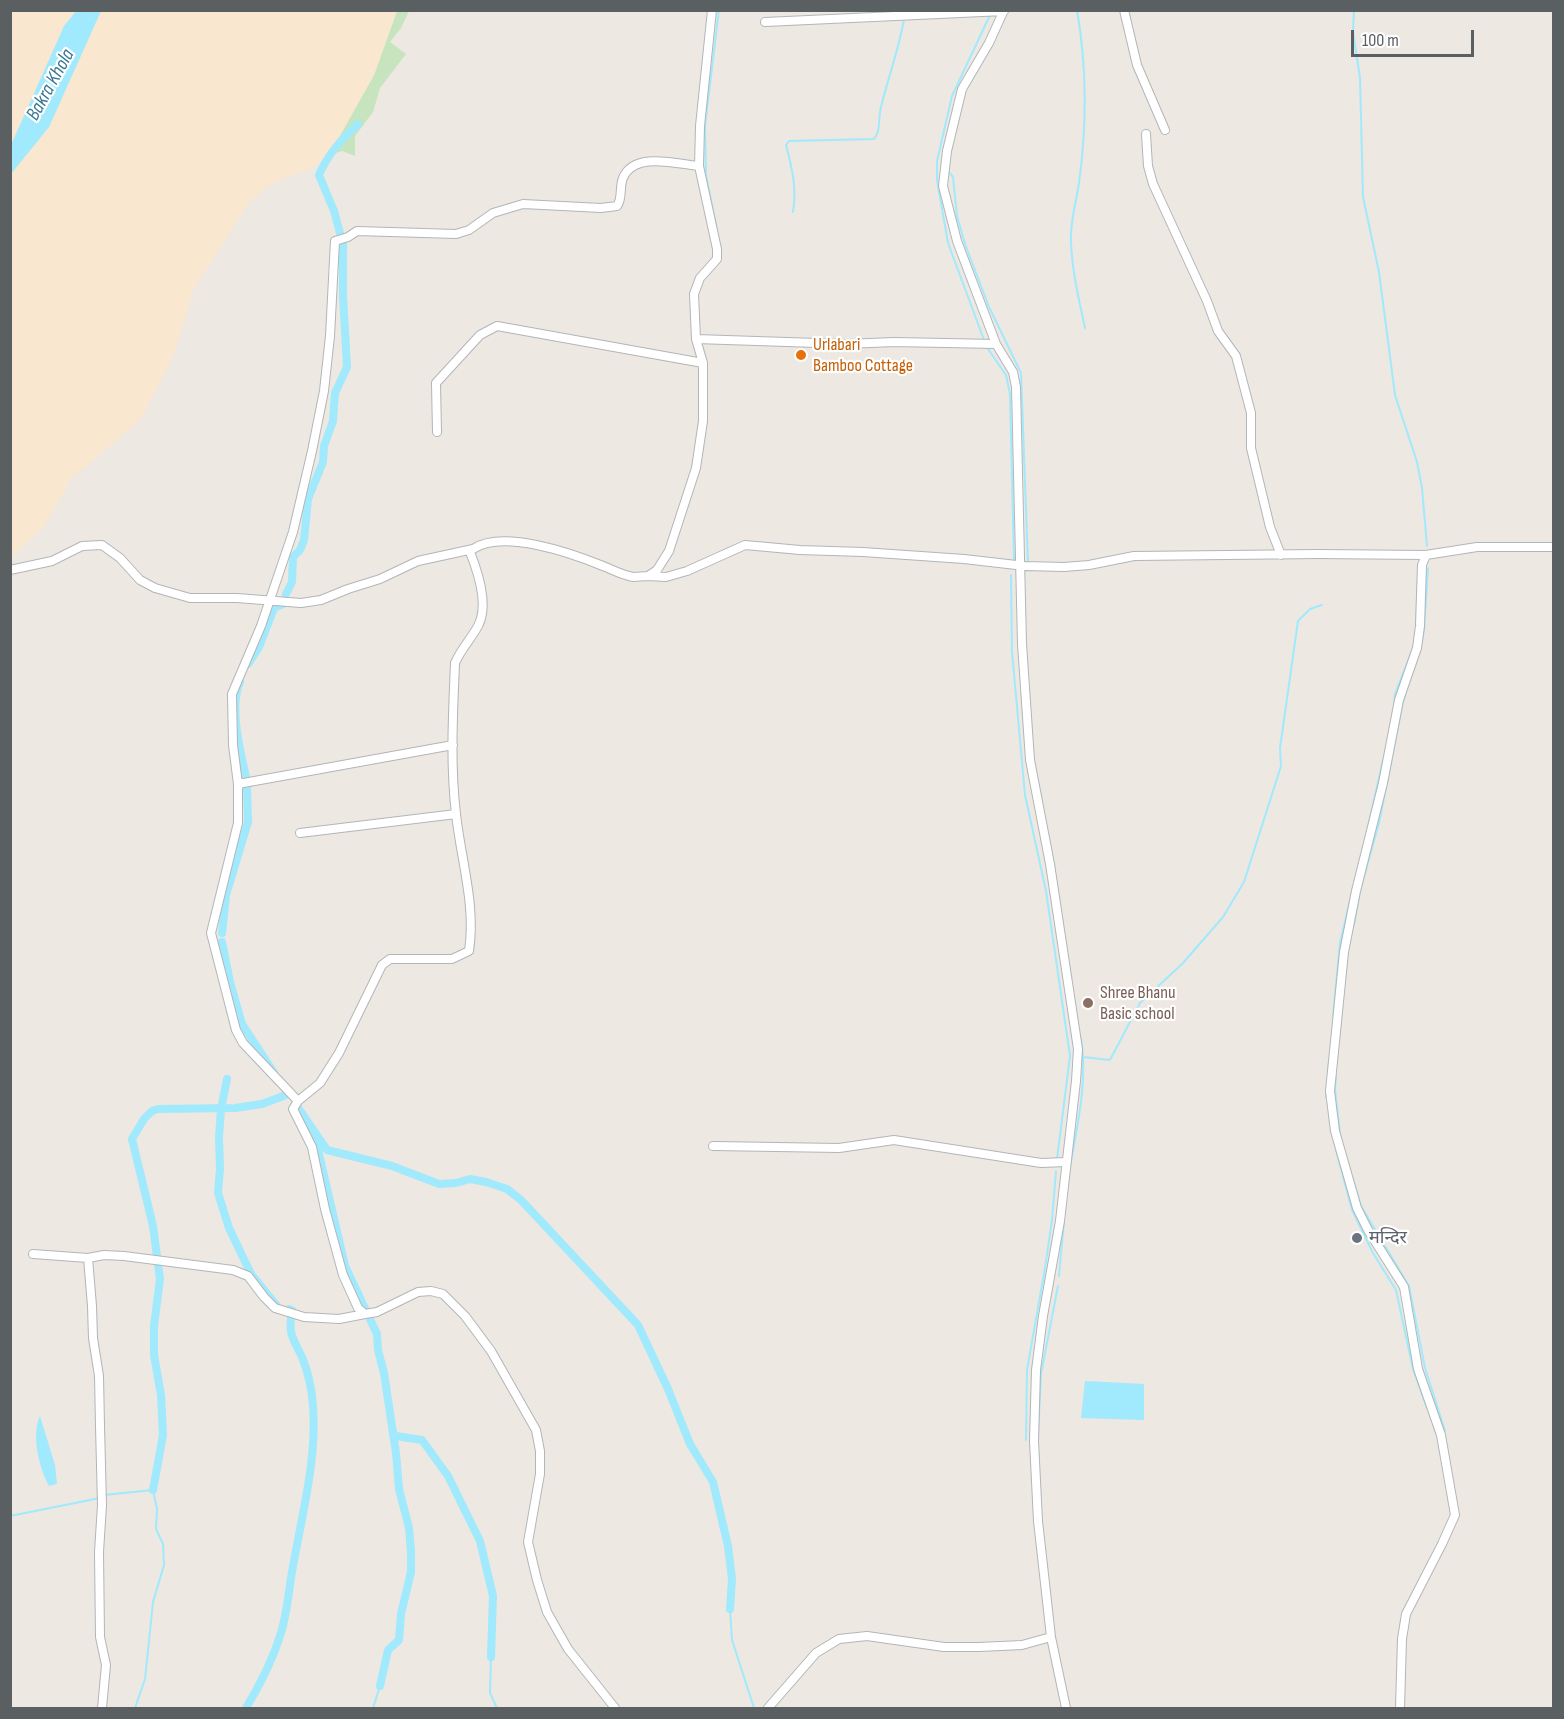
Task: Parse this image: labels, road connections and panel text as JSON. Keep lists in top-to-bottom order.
{
  "water": ["Bakra Khola"],
  "places": ["Urlabari Bamboo Cottage", "Shree Bhanu Basic school", "मन्दिर"],
  "scale_bar": "100 m"
}
